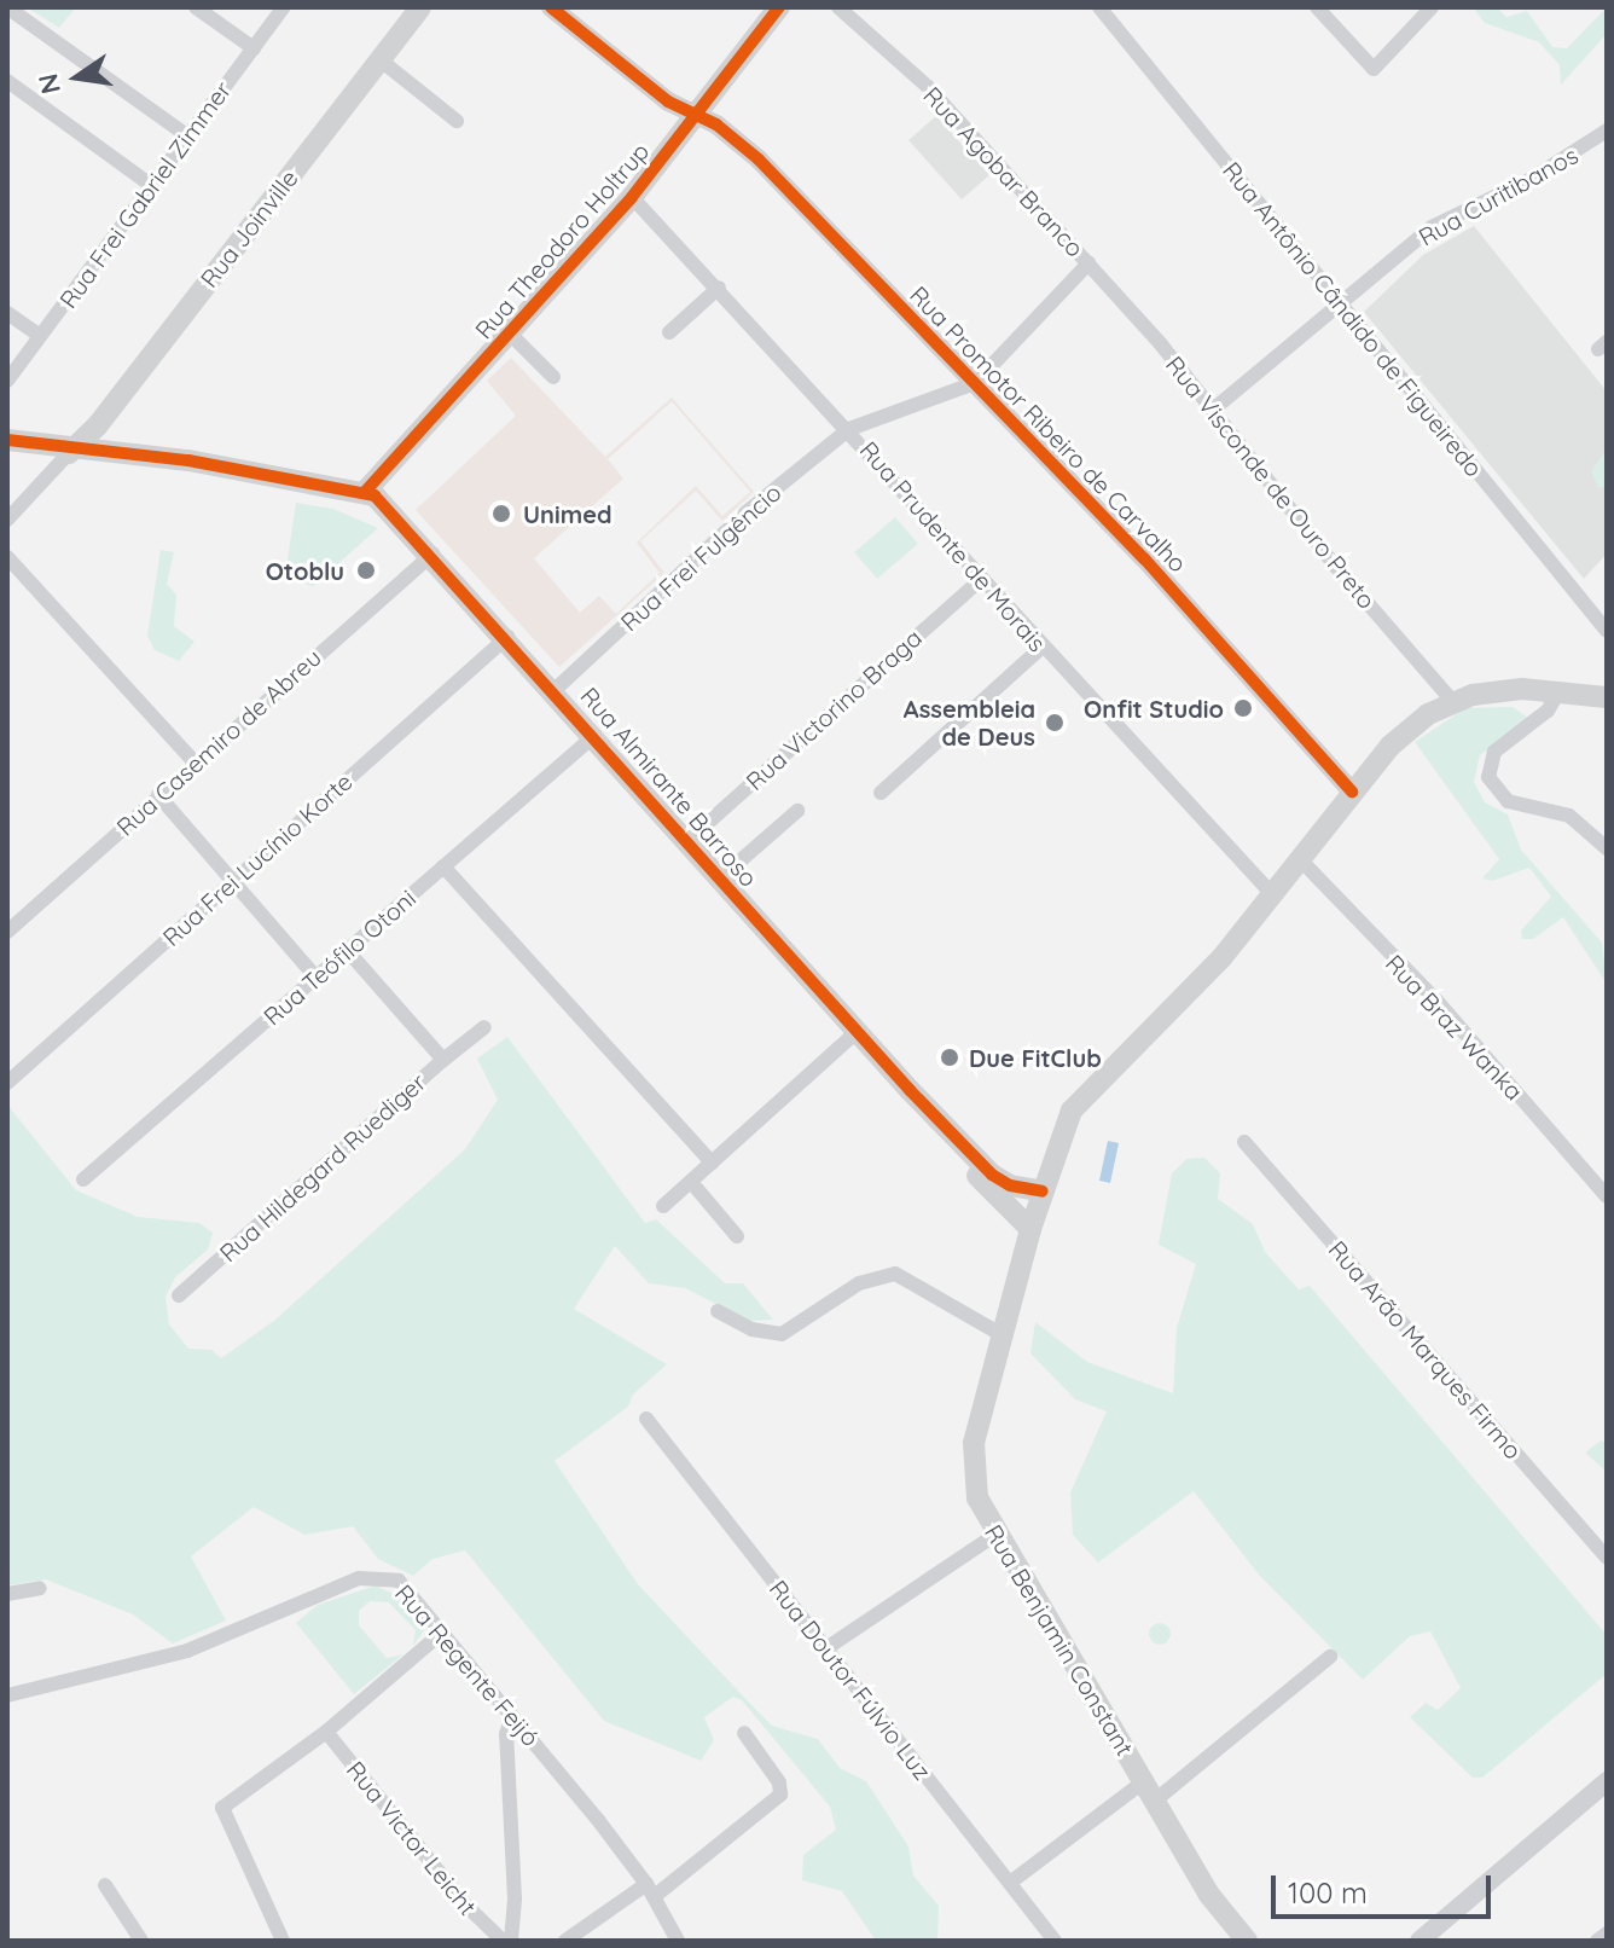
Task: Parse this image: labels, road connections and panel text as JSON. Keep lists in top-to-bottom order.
{
  "streets": {
    "main road": [
      "Rua Joinville",
      "Rua Theodoro Holtrup",
      "Rua Almirante Barroso",
      "Rua Benjamin Constant"
    ],
    "street": [
      "Rua Agobar Branco",
      "Rua Frei Gabriel Zimmer",
      "Rua Curitibanos",
      "Rua Antônio Cândido de Figueiredo",
      "Rua Promotor Ribeiro de Carvalho",
      "Rua Visconde de Ouro Preto",
      "Rua Prudente de Morais",
      "Rua Frei Fulgêncio",
      "Rua Victorino Braga",
      "Rua Casemiro de Abreu",
      "Rua Frei Lucínio Korte",
      "Rua Teófilo Otoni",
      "Rua Braz Wanka",
      "Rua Hildegard Ruediger",
      "Rua Arão Marques Firmo",
      "Rua Regente Feijó",
      "Rua Doutor Fúlvio Luz",
      "Rua Victor Leicht"
    ]
  },
  "crossings": [
    ["Rua Agobar Branco", "Rua Promotor Ribeiro de Carvalho"],
    ["Rua Agobar Branco", "Rua Visconde de Ouro Preto"],
    ["Rua Agobar Branco", "Rua Frei Fulgêncio"],
    ["Rua Curitibanos", "Rua Antônio Cândido de Figueiredo"],
    ["Rua Curitibanos", "Rua Visconde de Ouro Preto"],
    ["Rua Theodoro Holtrup", "Rua Promotor Ribeiro de Carvalho"],
    ["Rua Theodoro Holtrup", "Rua Prudente de Morais"],
    ["Rua Theodoro Holtrup", "Rua Almirante Barroso"],
    ["Rua Promotor Ribeiro de Carvalho", "Rua Frei Fulgêncio"],
    ["Rua Promotor Ribeiro de Carvalho", "Rua Benjamin Constant"],
    ["Rua Visconde de Ouro Preto", "Rua Benjamin Constant"],
    ["Rua Prudente de Morais", "Rua Frei Fulgêncio"],
    ["Rua Prudente de Morais", "Rua Victorino Braga"],
    ["Rua Prudente de Morais", "Rua Benjamin Constant"],
    ["Rua Frei Fulgêncio", "Rua Almirante Barroso"],
    ["Rua Victorino Braga", "Rua Almirante Barroso"],
    ["Rua Casemiro de Abreu", "Rua Almirante Barroso"],
    ["Rua Almirante Barroso", "Rua Frei Lucínio Korte"],
    ["Rua Almirante Barroso", "Rua Teófilo Otoni"],
    ["Rua Almirante Barroso", "Rua Benjamin Constant"],
    ["Rua Teófilo Otoni", "Rua Hildegard Ruediger"],
    ["Rua Braz Wanka", "Rua Benjamin Constant"]
  ],
  "places": [
    "Unimed",
    "Otoblu",
    "Onfit Studio",
    "Assembleia de Deus",
    "Due FitClub"
  ],
  "scale_bar": "100 m",
  "north": "left"
}
